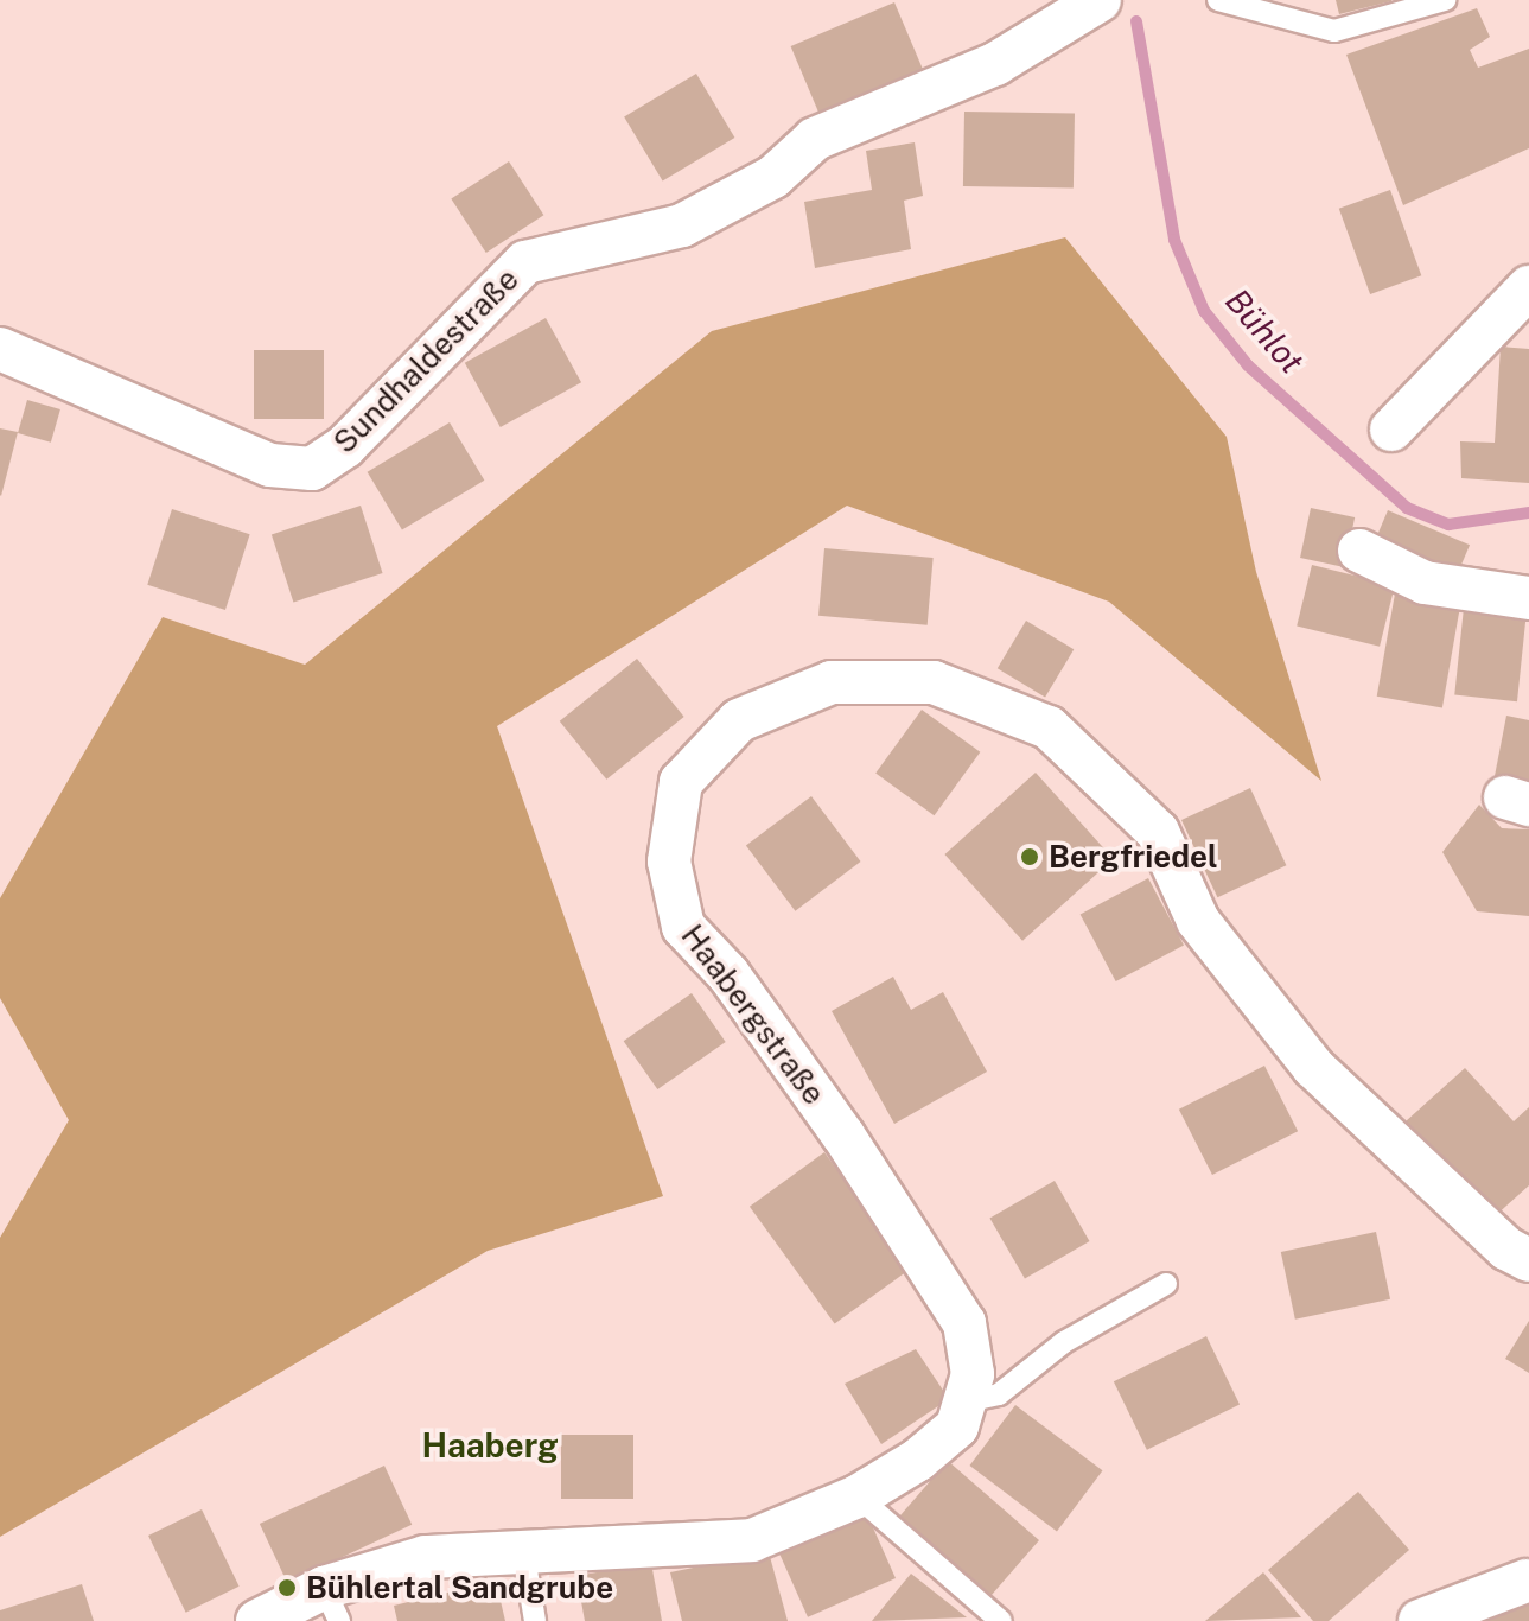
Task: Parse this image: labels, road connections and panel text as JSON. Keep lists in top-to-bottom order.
{
  "streets": {
    "street": ["Sundhaldestraße", "Haabergstraße"]
  },
  "districts": ["Haaberg"],
  "water": ["Bühlot"],
  "places": ["Bergfriedel", "Bühlertal Sandgrube"]
}
